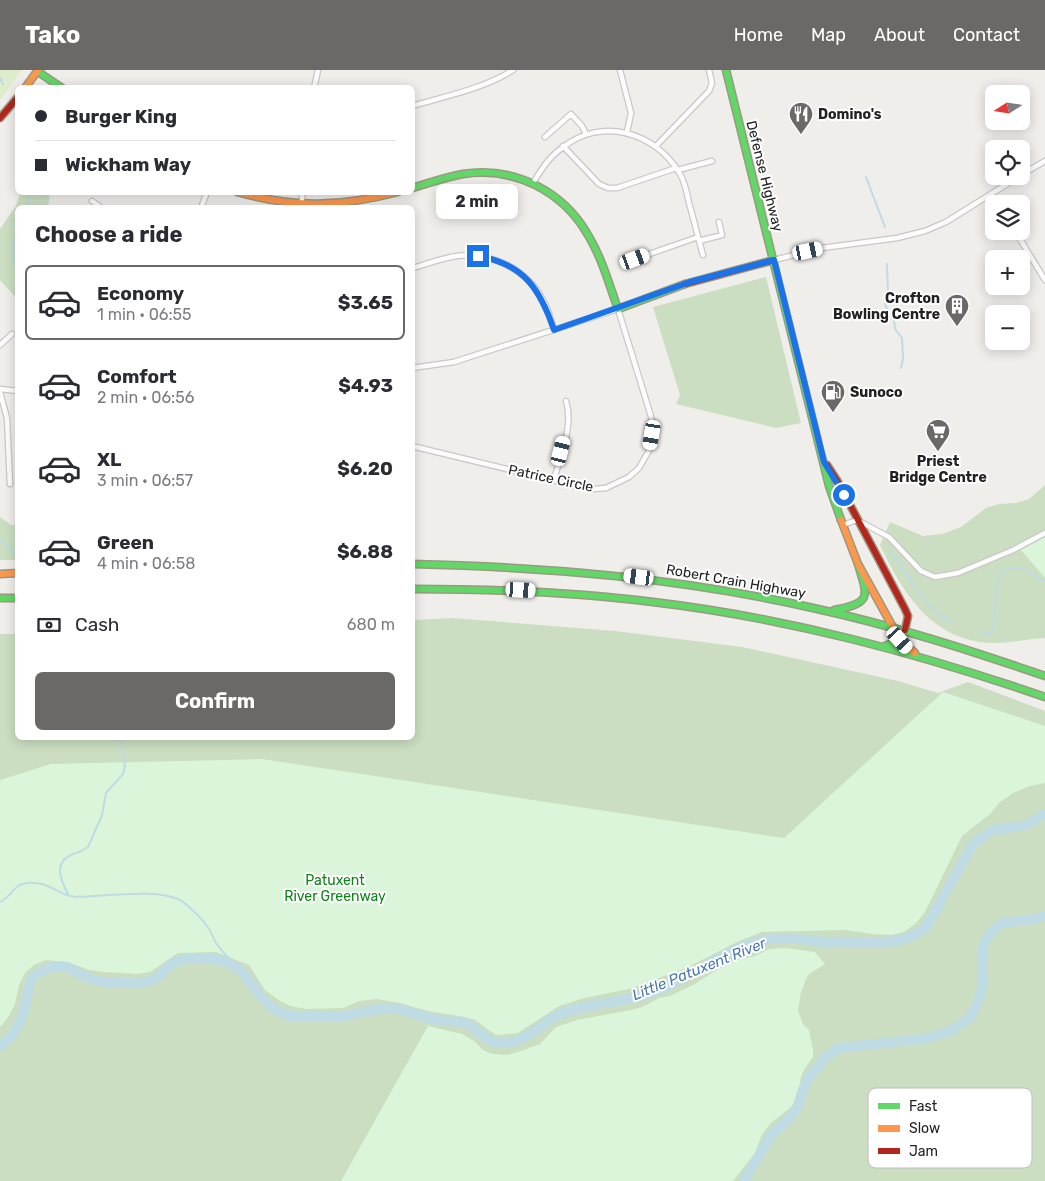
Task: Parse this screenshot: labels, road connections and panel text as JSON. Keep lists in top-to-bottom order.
{
  "streets": {
    "main road": ["Defense Highway", "Robert Crain Highway"],
    "street": ["Patrice Circle"]
  },
  "crossings": [
    ["Defense Highway", "Robert Crain Highway"]
  ],
  "water": ["Little Patuxent River"],
  "parks": ["Patuxent River Greenway"],
  "places": {
    "restaurant": ["Domino's"],
    "building": ["Crofton Bowling Centre"],
    "fuel station": ["Sunoco"],
    "supermarket": ["Priest Bridge Centre"]
  },
  "legend": ["Fast", "Slow", "Jam"],
  "north": "left",
  "page": {
    "header": "Tako",
    "nav": [
      "Home",
      "Map",
      "About",
      "Contact"
    ],
    "map_buttons": ["+", "−"],
    "banner": ["Burger King", "Wickham Way"],
    "bubble": "2 min",
    "heading": "Choose a ride",
    "list": [
      {
        "name": "Economy",
        "note": "1 min · 06:55",
        "value": "$3.65"
      },
      {
        "name": "Comfort",
        "note": "2 min · 06:56",
        "value": "$4.93"
      },
      {
        "name": "XL",
        "note": "3 min · 06:57",
        "value": "$6.20"
      },
      {
        "name": "Green",
        "note": "4 min · 06:58",
        "value": "$6.88"
      }
    ],
    "pay": ["Cash", "680 m"],
    "buttons": "Confirm"
  }
}
